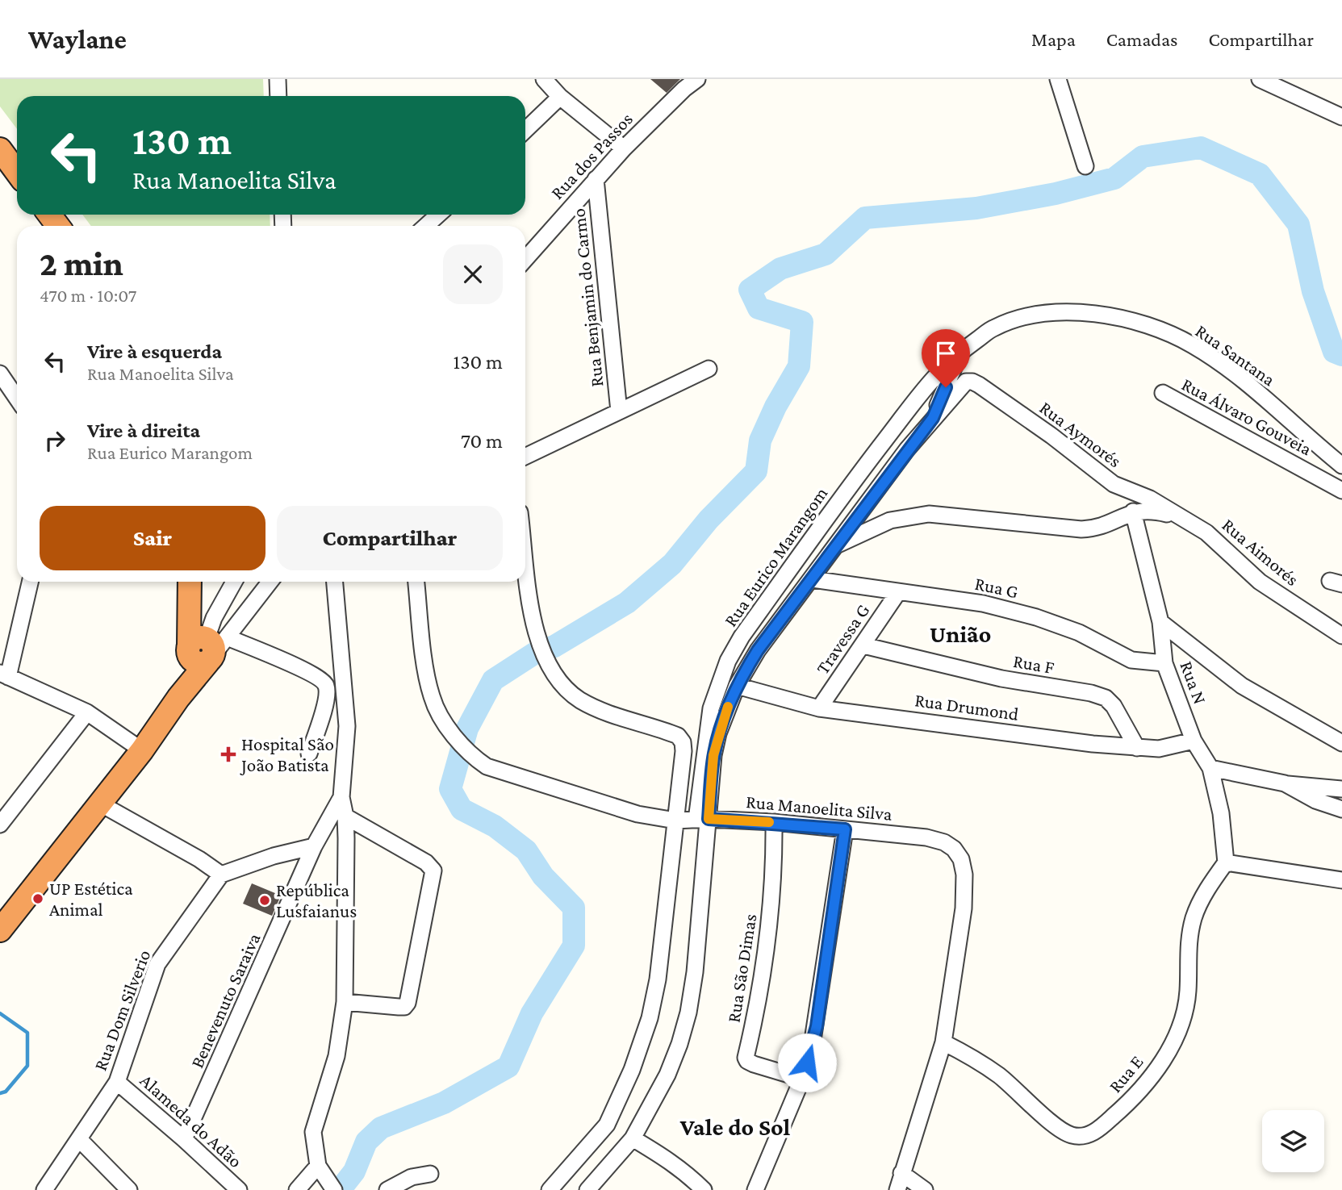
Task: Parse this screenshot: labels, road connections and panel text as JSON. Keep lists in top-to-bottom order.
{
  "streets": {
    "street": [
      "Rua dos Passos",
      "Rua Benjamin do Carmo",
      "Rua Santana",
      "Rua Álvaro Gouveia",
      "Rua Aymorés",
      "Rua Aimorés",
      "Rua Eurico Marangom",
      "Rua G",
      "Travessa G",
      "Rua F",
      "Rua N",
      "Rua Drumond",
      "Rua Manoelita Silva",
      "Rua São Dimas",
      "Benevenuto Saraiva",
      "Rua Dom Silverio",
      "Rua E",
      "Alameda do Adão"
    ]
  },
  "crossings": [
    ["Rua dos Passos", "Rua Benjamin do Carmo"],
    ["Rua Santana", "Rua Eurico Marangom"],
    ["Rua Aymorés", "Rua Aimorés"],
    ["Rua Eurico Marangom", "Rua Manoelita Silva"],
    ["Rua G", "Travessa G"],
    ["Rua G", "Rua N"],
    ["Travessa G", "Rua F"],
    ["Travessa G", "Rua Drumond"],
    ["Rua F", "Rua Drumond"],
    ["Rua N", "Rua Drumond"],
    ["Rua N", "Rua E"],
    ["Rua Manoelita Silva", "Rua São Dimas"],
    ["Rua Manoelita Silva", "Rua E"],
    ["Benevenuto Saraiva", "Alameda do Adão"],
    ["Rua Dom Silverio", "Alameda do Adão"]
  ],
  "districts": ["União", "Vale do Sol"],
  "places": {
    "health": ["Hospital São João Batista"],
    "other": ["UP Estética Animal", "República Lusfaianus"]
  },
  "page": {
    "header": "Waylane",
    "nav": ["Mapa", "Camadas", "Compartilhar"],
    "turn": ["130 m", "Rua Manoelita Silva"],
    "heading": ["2 min", "470 m · 10:07"],
    "list": [
      {
        "name": "Vire à esquerda",
        "note": "Rua Manoelita Silva",
        "value": "130 m"
      },
      {
        "name": "Vire à direita",
        "note": "Rua Eurico Marangom",
        "value": "70 m"
      }
    ],
    "buttons": ["Sair", "Compartilhar"]
  }
}
